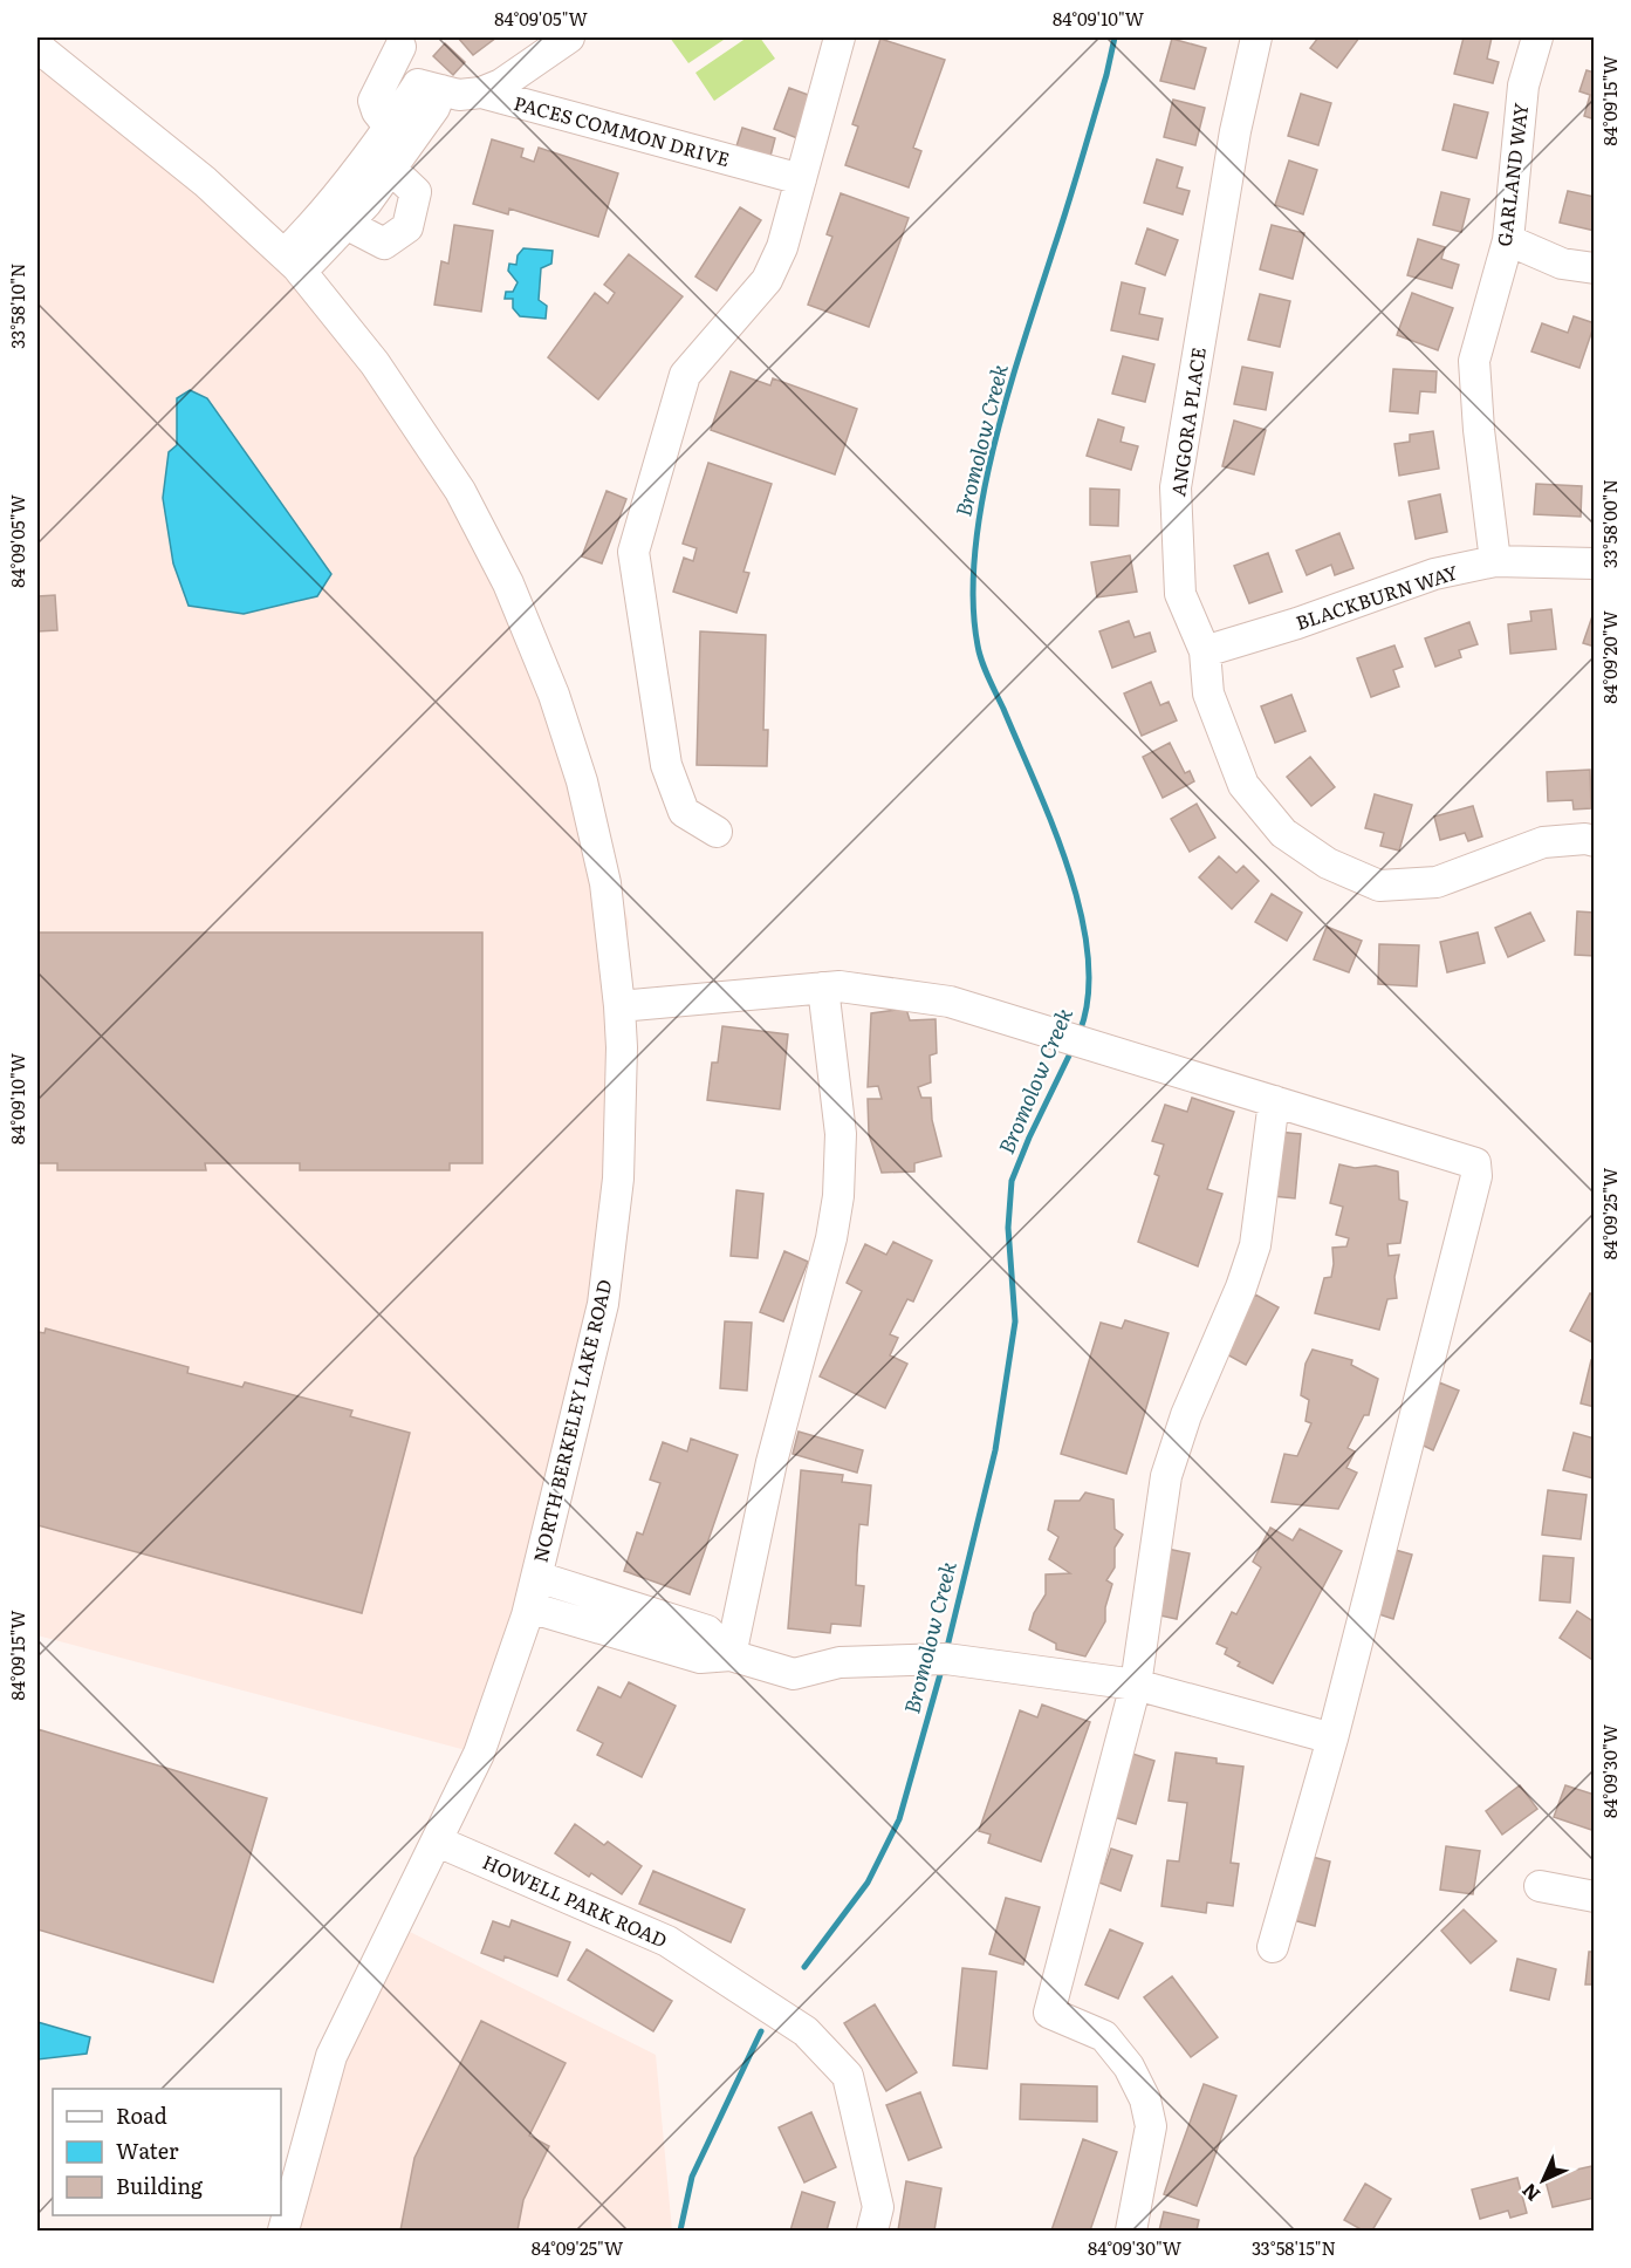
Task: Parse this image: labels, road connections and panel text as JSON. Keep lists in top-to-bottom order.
{
  "streets": {
    "street": [
      "PACES COMMON DRIVE",
      "GARLAND WAY",
      "ANGORA PLACE",
      "BLACKBURN WAY",
      "NORTH BERKELEY LAKE ROAD",
      "HOWELL PARK ROAD"
    ]
  },
  "crossings": [
    ["GARLAND WAY", "BLACKBURN WAY"],
    ["ANGORA PLACE", "BLACKBURN WAY"],
    ["NORTH BERKELEY LAKE ROAD", "HOWELL PARK ROAD"]
  ],
  "water": ["Bromolow Creek"],
  "legend": ["Road", "Water", "Building"],
  "north": "bottom left",
  "coordinates": [
    "84°09'05\"W",
    "84°09'10\"W",
    "84°09'15\"W",
    "33°58'10\"N",
    "33°58'00\"N",
    "84°09'20\"W",
    "84°09'25\"W",
    "84°09'30\"W",
    "33°58'15\"N"
  ]
}
